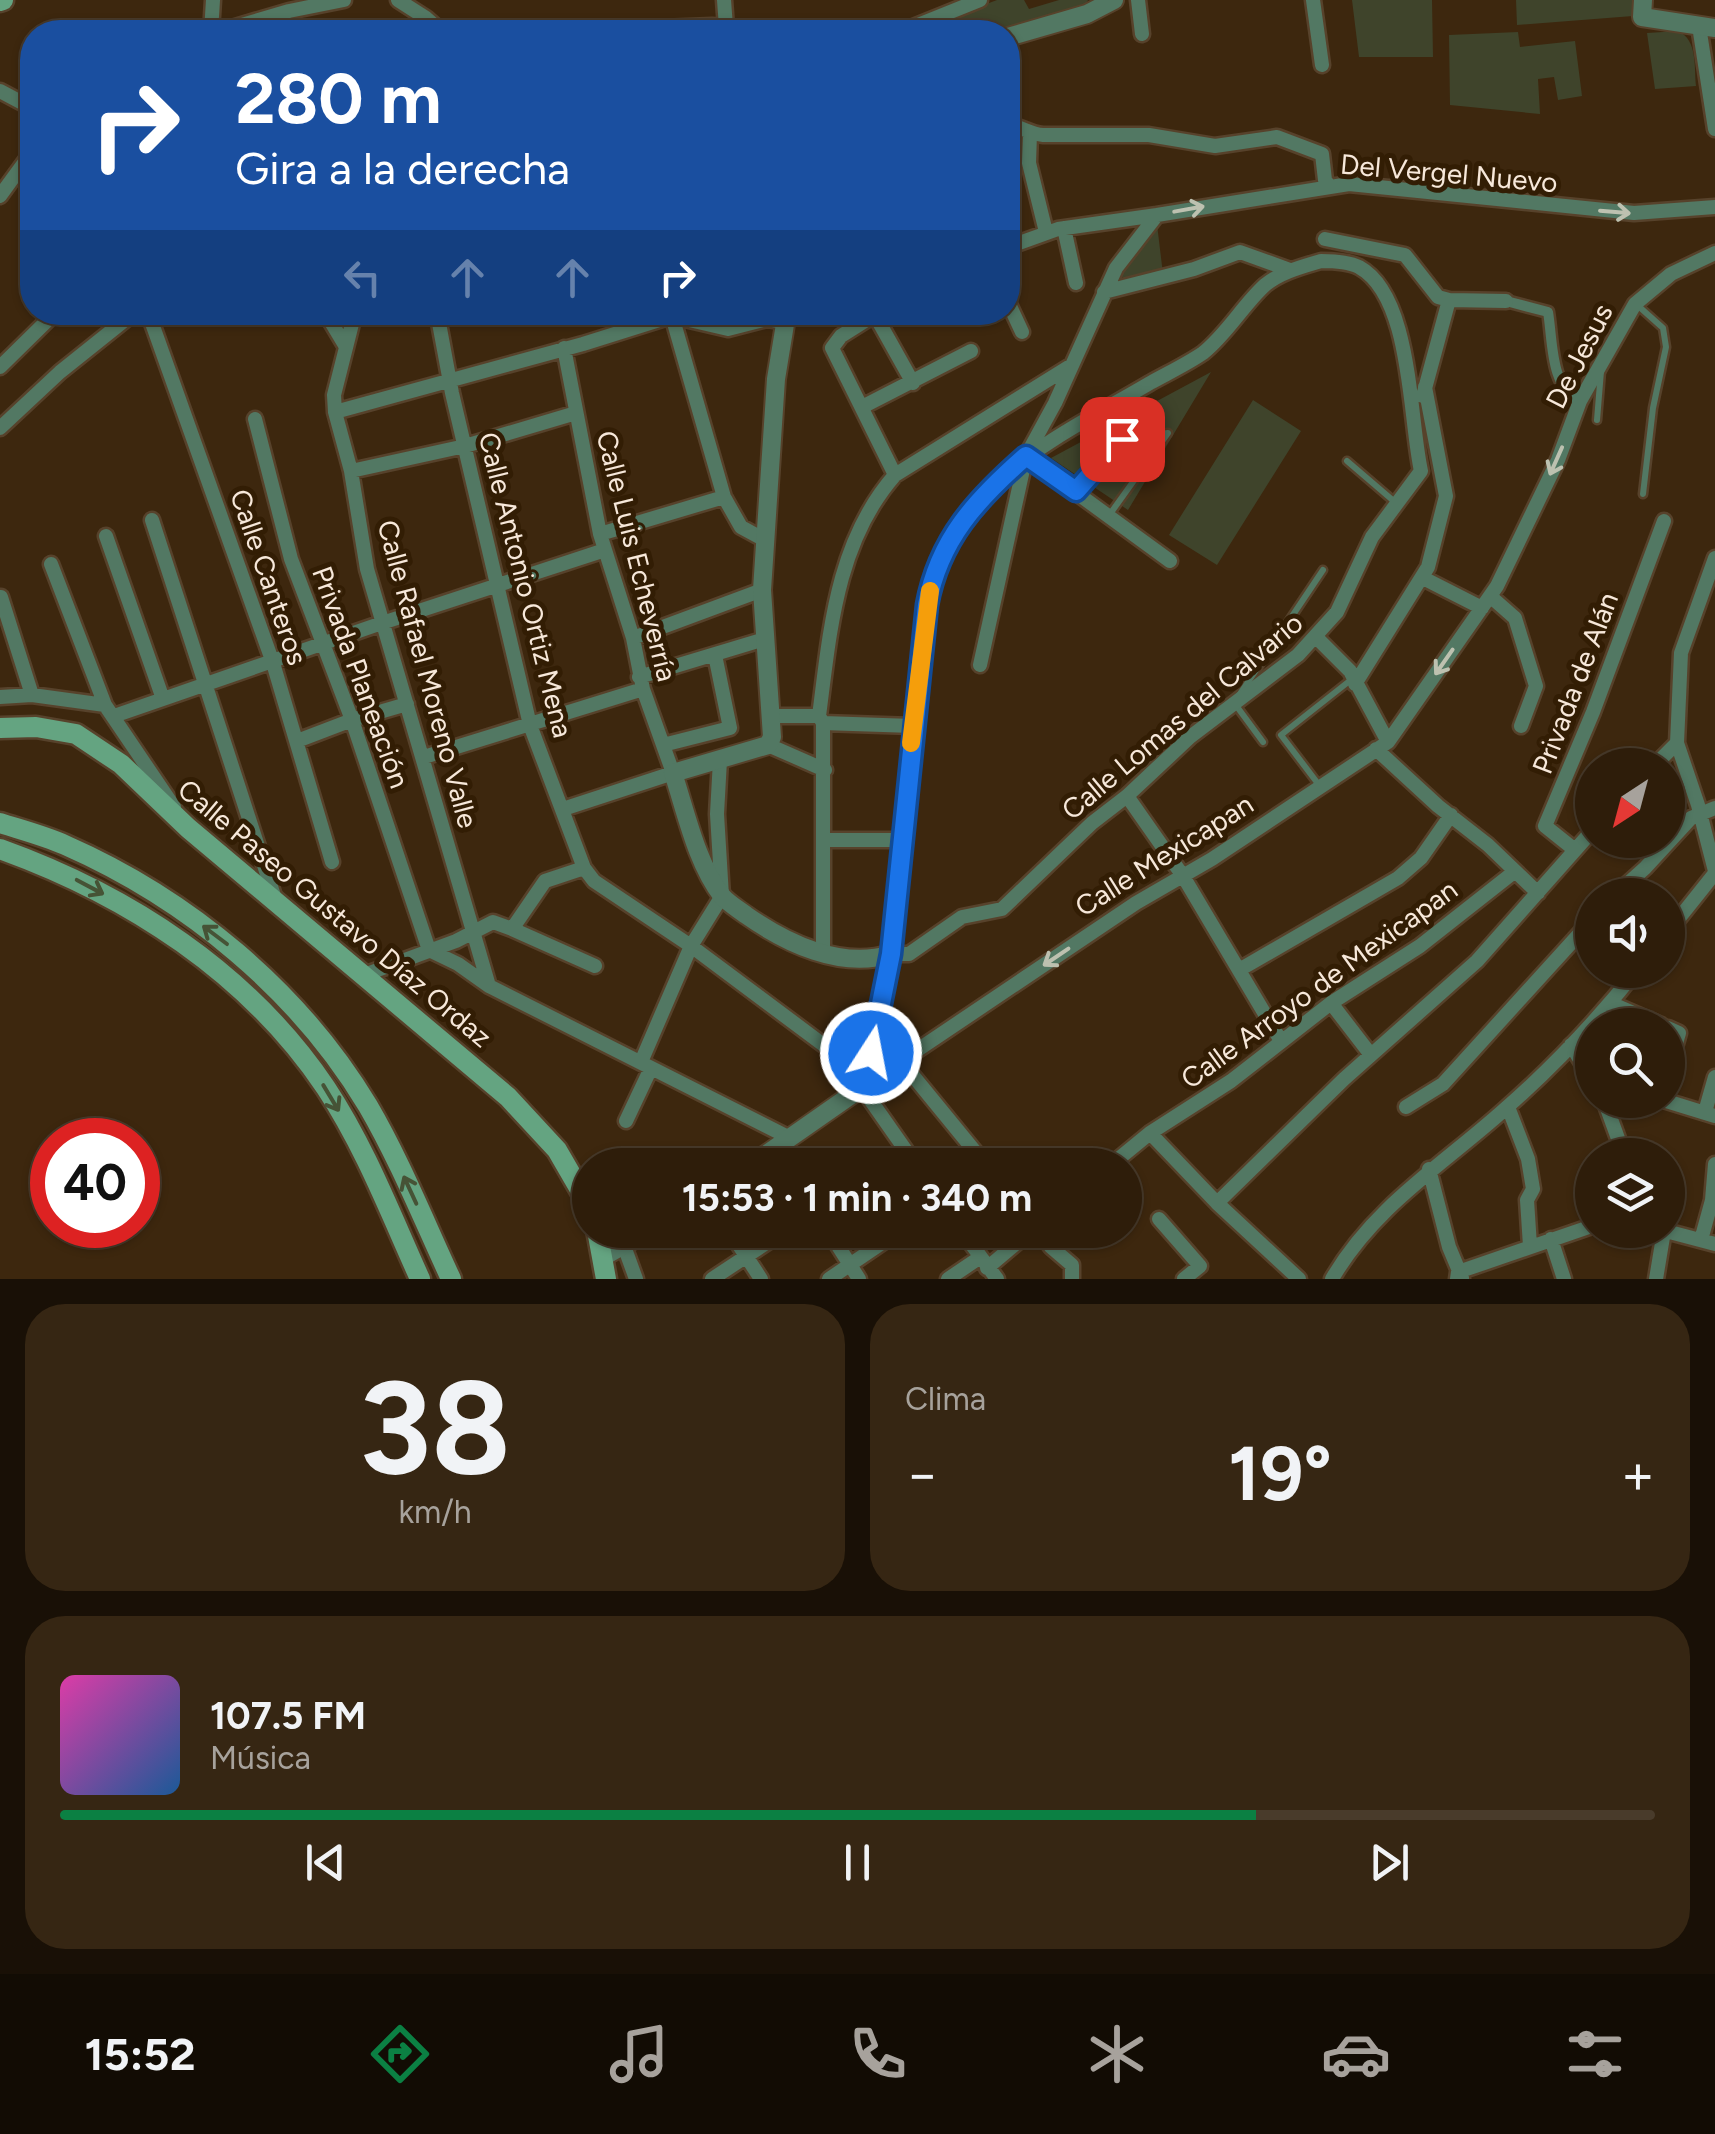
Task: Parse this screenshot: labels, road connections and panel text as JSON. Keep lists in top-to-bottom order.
{
  "streets": {
    "main road": ["Calle Paseo Gustavo Díaz Ordaz"],
    "street": [
      "Del Vergel Nuevo",
      "De Jesus",
      "Calle Luis Echeverría",
      "Calle Canteros",
      "Calle Antonio Ortiz Mena",
      "Calle Rafael Moreno Valle",
      "Privada Planeación",
      "Privada de Alán",
      "Calle Lomas del Calvario",
      "Calle Mexicapan",
      "Calle Arroyo de Mexicapan"
    ]
  },
  "crossings": [
    ["De Jesus", "Calle Mexicapan"]
  ],
  "one_way": ["De Jesus", "Calle Mexicapan"],
  "north": "bottom left",
  "page": {
    "turn": ["280 m", "Gira a la derecha"],
    "limit": "40",
    "trip": "15:53 · 1 min · 340 m",
    "tile": [
      ["38", "km/h"],
      "Clima"
    ],
    "heat": ["−", "19°", "+"],
    "song": ["107.5 FM", "Música"],
    "tabs": "15:52"
  }
}
